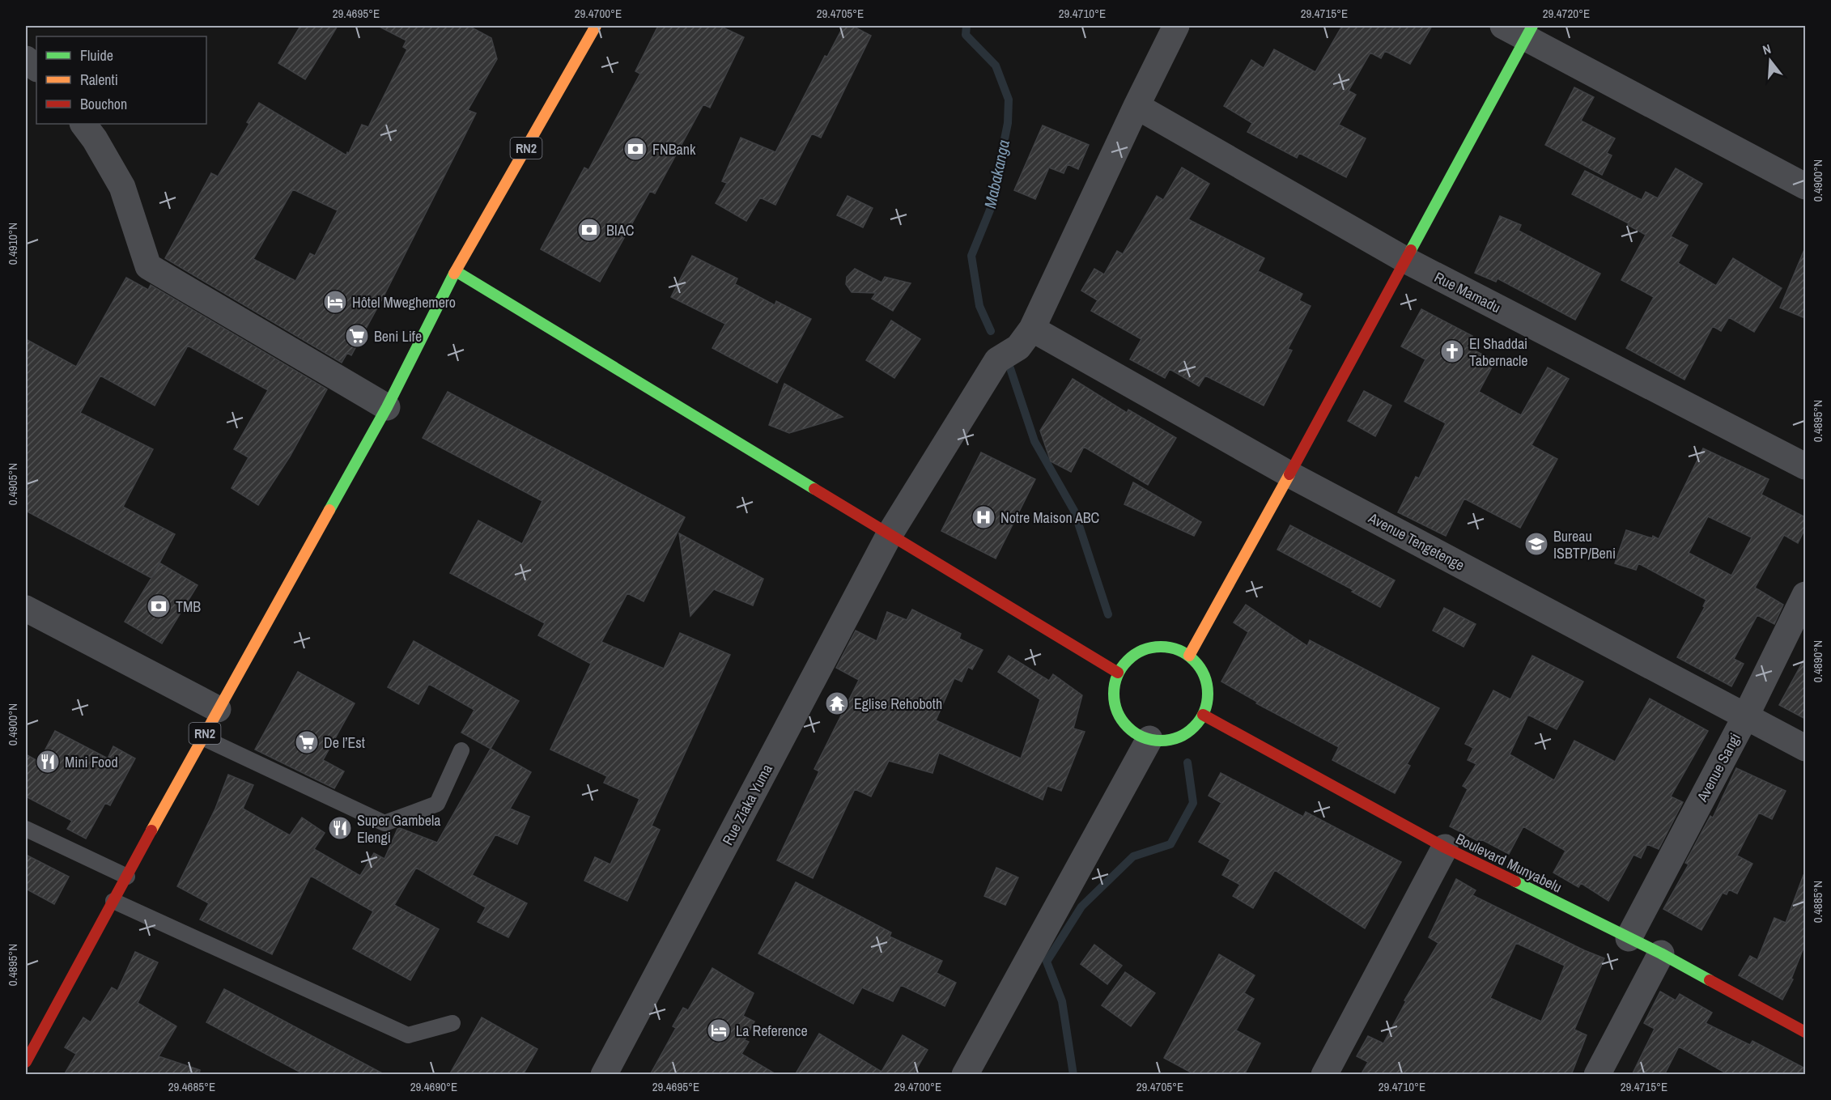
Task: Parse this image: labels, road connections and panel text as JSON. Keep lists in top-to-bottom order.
{
  "streets": {
    "main road": ["RN2", "Boulevard Munyabelu"],
    "street": [
      "Rue Mamadu",
      "Avenue Tengetenge",
      "Avenue Sangi",
      "Rue Ziaka Yuma"
    ]
  },
  "crossings": [
    ["Rue Mamadu", "Rue Ziaka Yuma"],
    ["Avenue Tengetenge", "Avenue Sangi"],
    ["Avenue Tengetenge", "Rue Ziaka Yuma"],
    ["Avenue Sangi", "Boulevard Munyabelu"]
  ],
  "water": ["Mabakanga"],
  "places": {
    "bank": ["FNBank", "BIAC", "TMB"],
    "hotel": ["Hôtel Mweghemero", "La Reference"],
    "supermarket": ["Beni Life", "De l’Est"],
    "church": ["El Shaddai Tabernacle"],
    "hospital": ["Notre Maison ABC"],
    "school or university": ["Bureau ISBTP/Beni"],
    "temple": ["Eglise Rehoboth"],
    "restaurant": ["Mini Food", "Super Gambela Elengi"]
  },
  "legend": ["Fluide", "Ralenti", "Bouchon"],
  "north": "top",
  "coordinates": [
    "29.4695°E",
    "29.4700°E",
    "29.4705°E",
    "29.4710°E",
    "29.4715°E",
    "29.4720°E",
    "0.4900°N",
    "0.4910°N",
    "0.4895°N",
    "0.4905°N",
    "0.4890°N",
    "0.4885°N",
    "29.4685°E",
    "29.4690°E"
  ]
}
